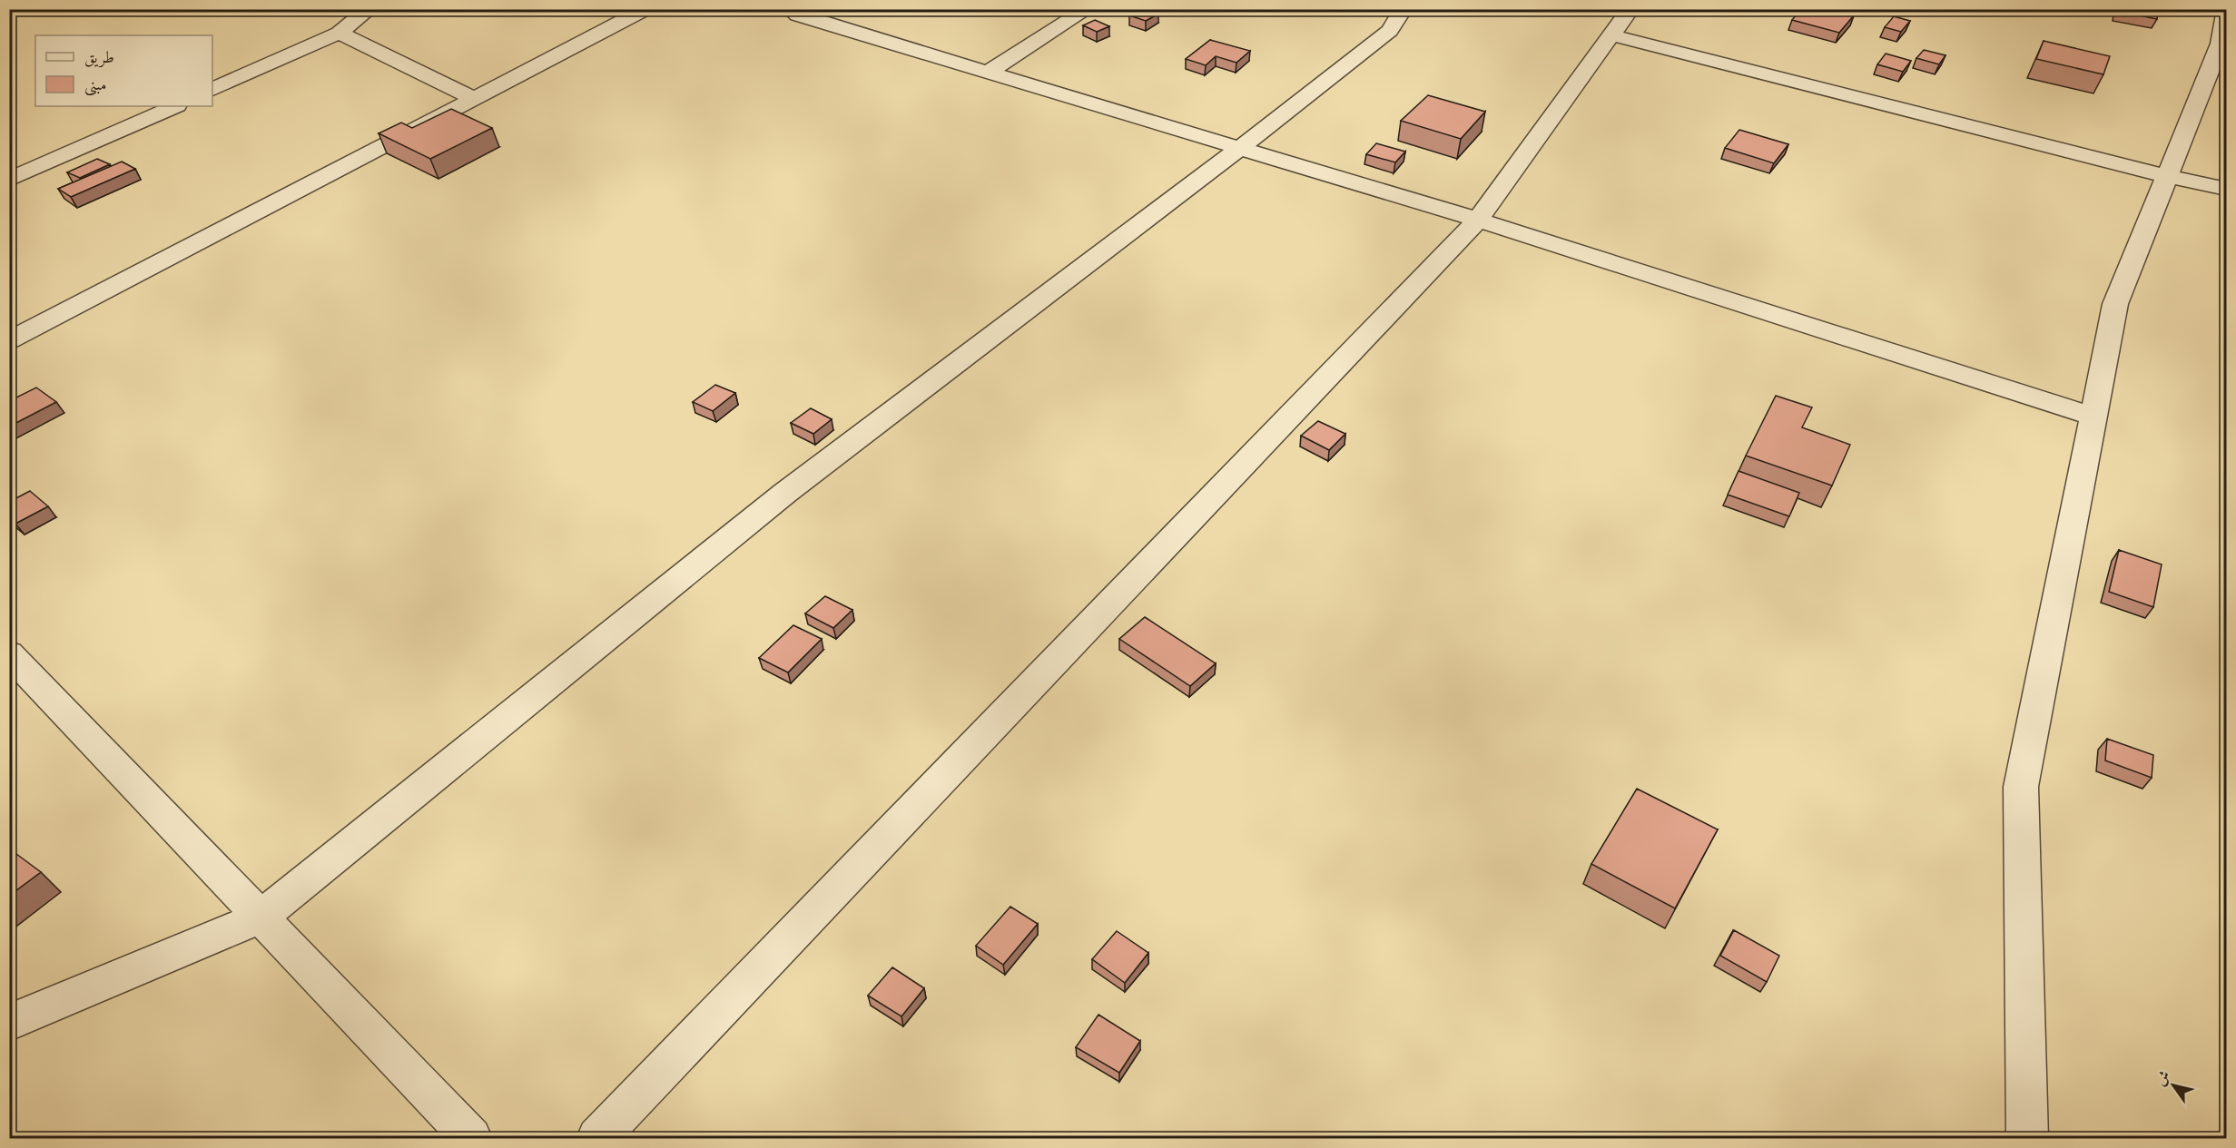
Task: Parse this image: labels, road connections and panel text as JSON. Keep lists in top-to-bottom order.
{
  "legend": ["طريق", "مبنى"],
  "north": "top left"
}
